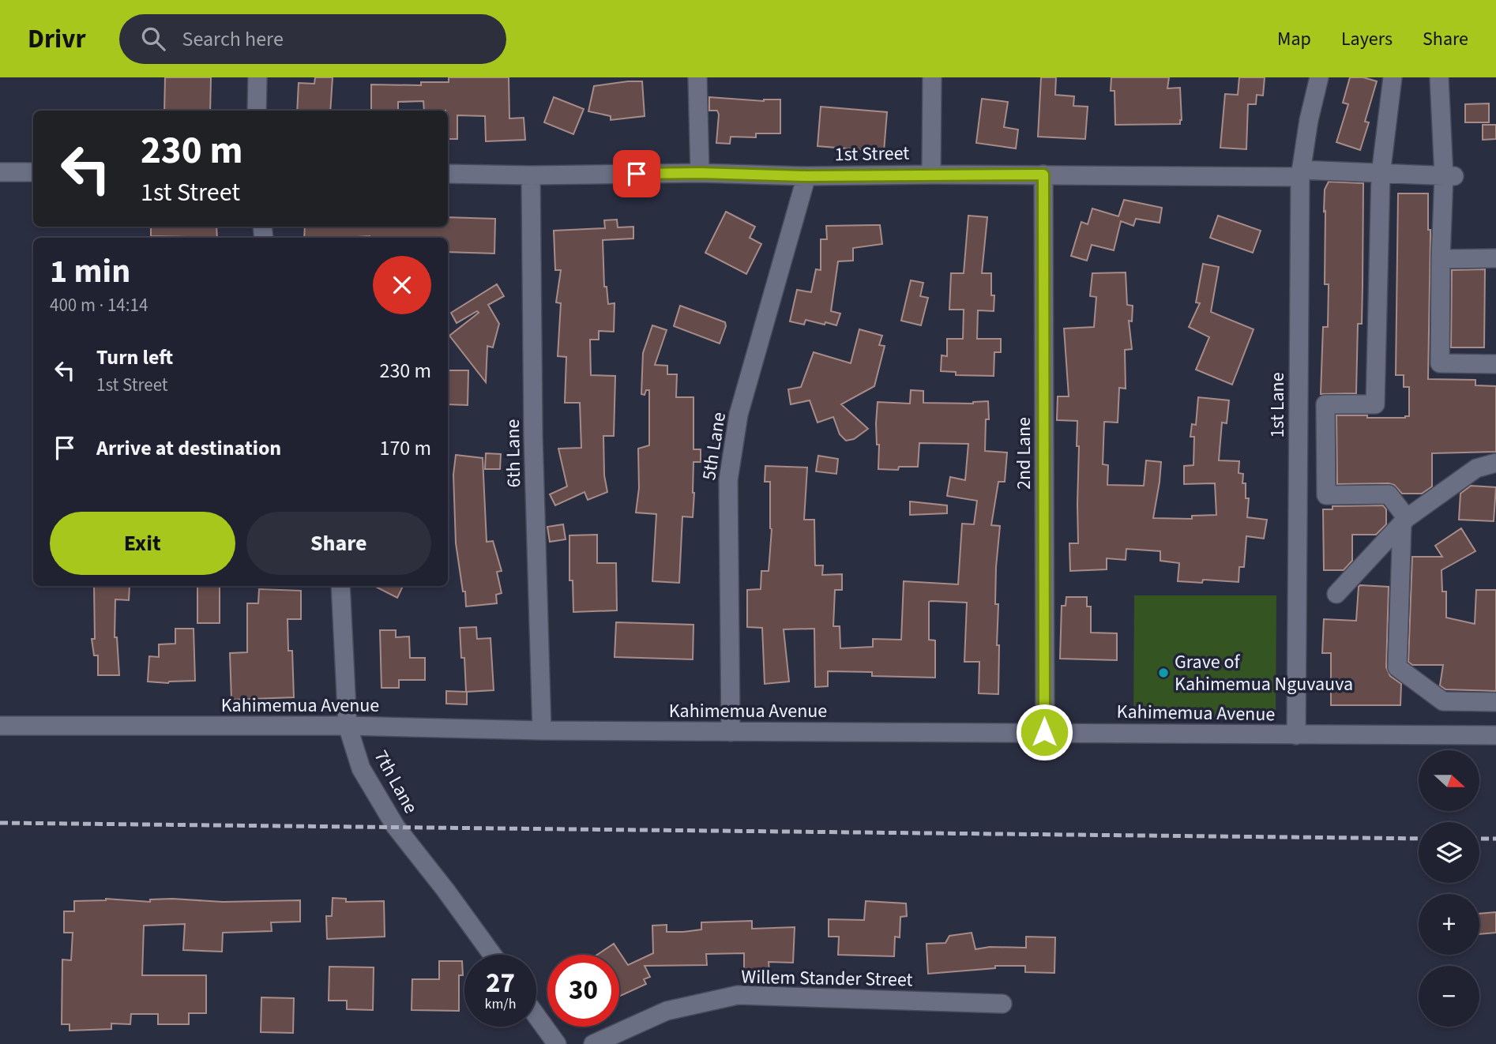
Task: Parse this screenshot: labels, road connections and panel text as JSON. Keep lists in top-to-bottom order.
{
  "streets": {
    "street": [
      "1st Street",
      "1st Lane",
      "5th Lane",
      "6th Lane",
      "2nd Lane",
      "Kahimemua Avenue",
      "7th Lane",
      "Willem Stander Street"
    ]
  },
  "crossings": [
    ["1st Street", "1st Lane"],
    ["1st Street", "5th Lane"],
    ["1st Street", "6th Lane"],
    ["1st Street", "2nd Lane"],
    ["1st Lane", "Kahimemua Avenue"],
    ["5th Lane", "Kahimemua Avenue"],
    ["6th Lane", "Kahimemua Avenue"],
    ["2nd Lane", "Kahimemua Avenue"],
    ["Kahimemua Avenue", "7th Lane"]
  ],
  "places": ["Grave of Kahimemua Nguvauva"],
  "north": "right",
  "page": {
    "header": "Drivr",
    "search": "Search here",
    "nav": ["Map", "Layers", "Share"],
    "turn": ["230 m", "1st Street"],
    "heading": ["1 min", "400 m · 14:14"],
    "list": [
      {
        "name": "Turn left",
        "note": "1st Street",
        "value": "230 m"
      },
      {
        "name": "Arrive at destination",
        "value": "170 m"
      }
    ],
    "buttons": ["Exit", "Share"],
    "map_buttons": ["+", "−"],
    "speed": "27 km/h",
    "limit": "30"
  }
}
